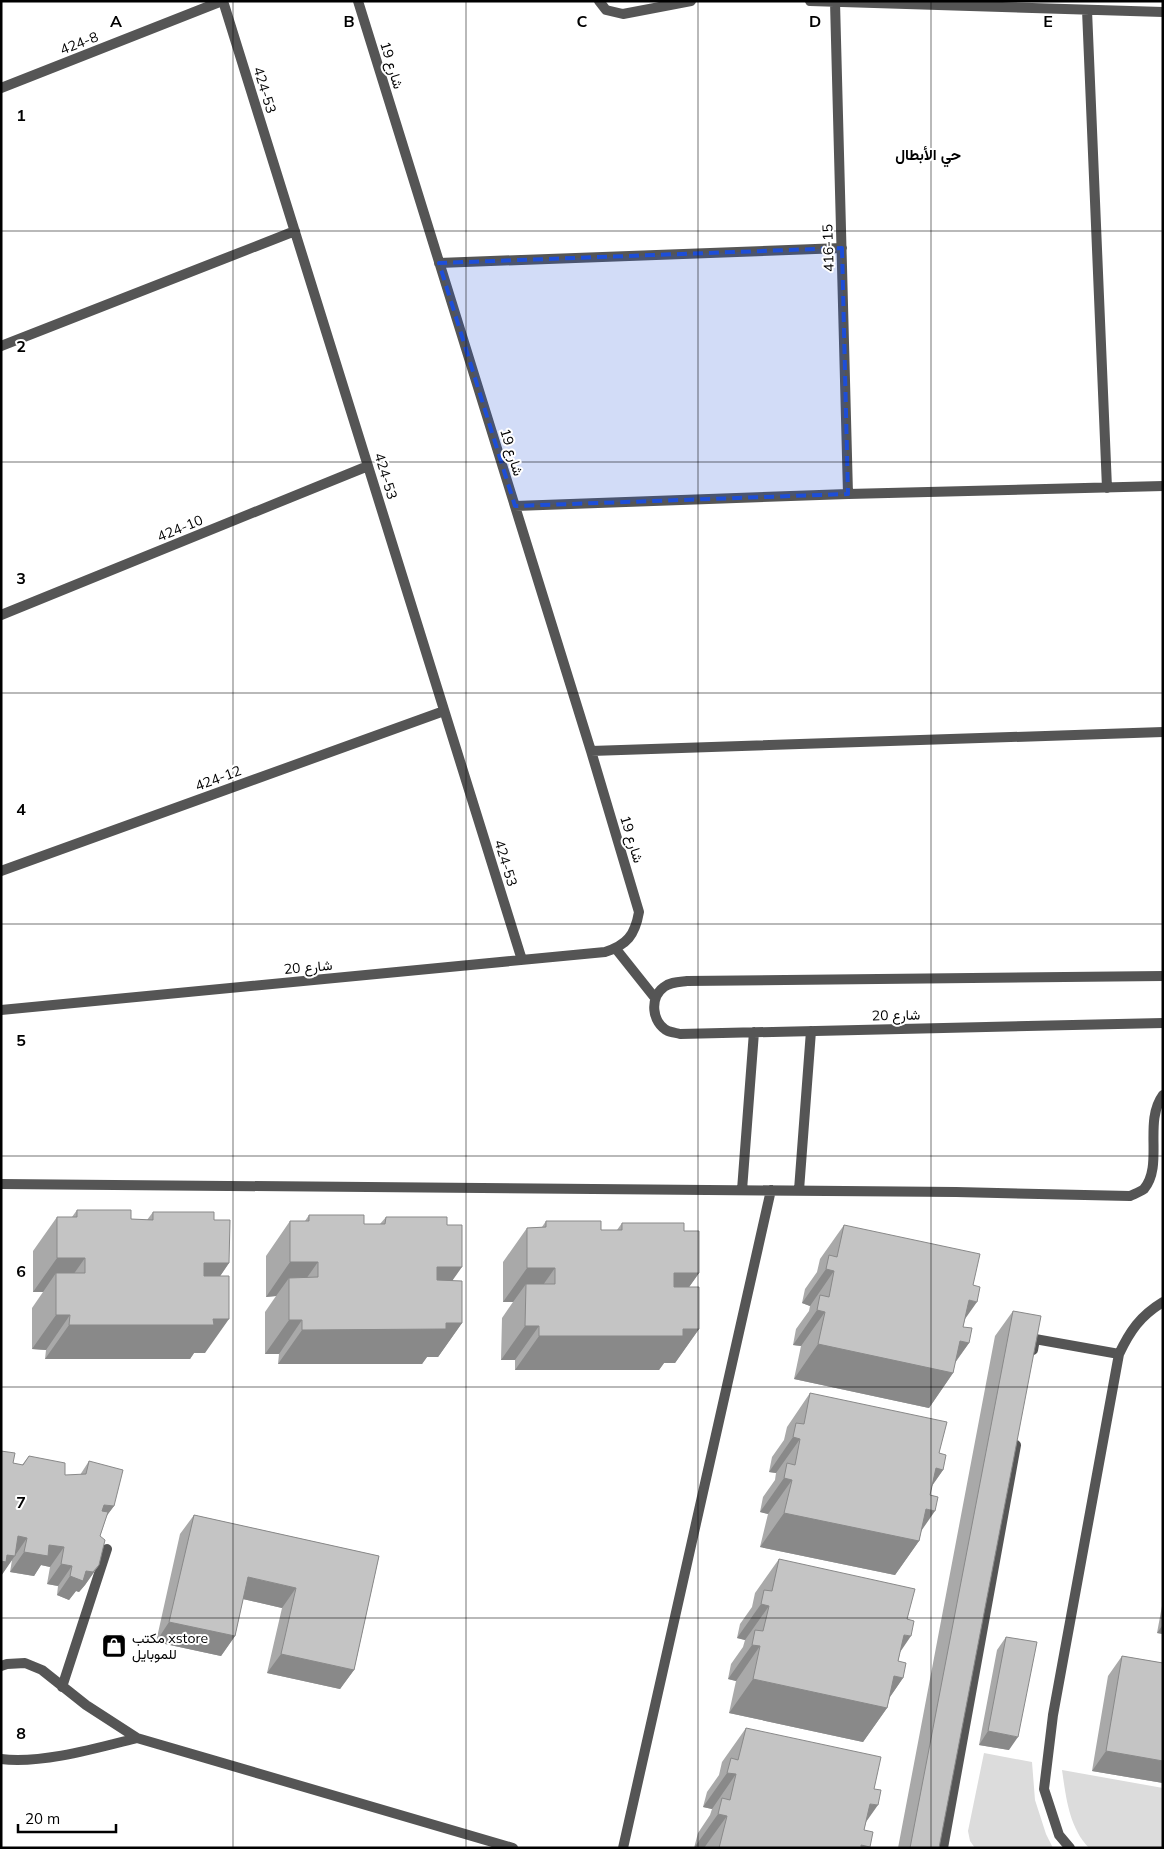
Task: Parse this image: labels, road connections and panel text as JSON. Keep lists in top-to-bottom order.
{
  "streets": {
    "street": [
      "424-8",
      "شارع 19",
      "424-53",
      "416-15",
      "424-10",
      "424-12",
      "شارع 20"
    ]
  },
  "crossings": [
    ["424-8", "424-53"],
    ["شارع 19", "شارع 20"],
    ["424-53", "424-10"],
    ["424-53", "424-12"],
    ["424-53", "شارع 20"]
  ],
  "districts": ["حي الأبطال"],
  "places": {
    "shop": ["مكتب xstore للموبايل"]
  },
  "scale_bar": "20 m",
  "grid": {
    "columns": [
      "A",
      "B",
      "C",
      "D",
      "E"
    ],
    "rows": [
      "1",
      "2",
      "3",
      "4",
      "5",
      "6",
      "7",
      "8"
    ]
  }
}
